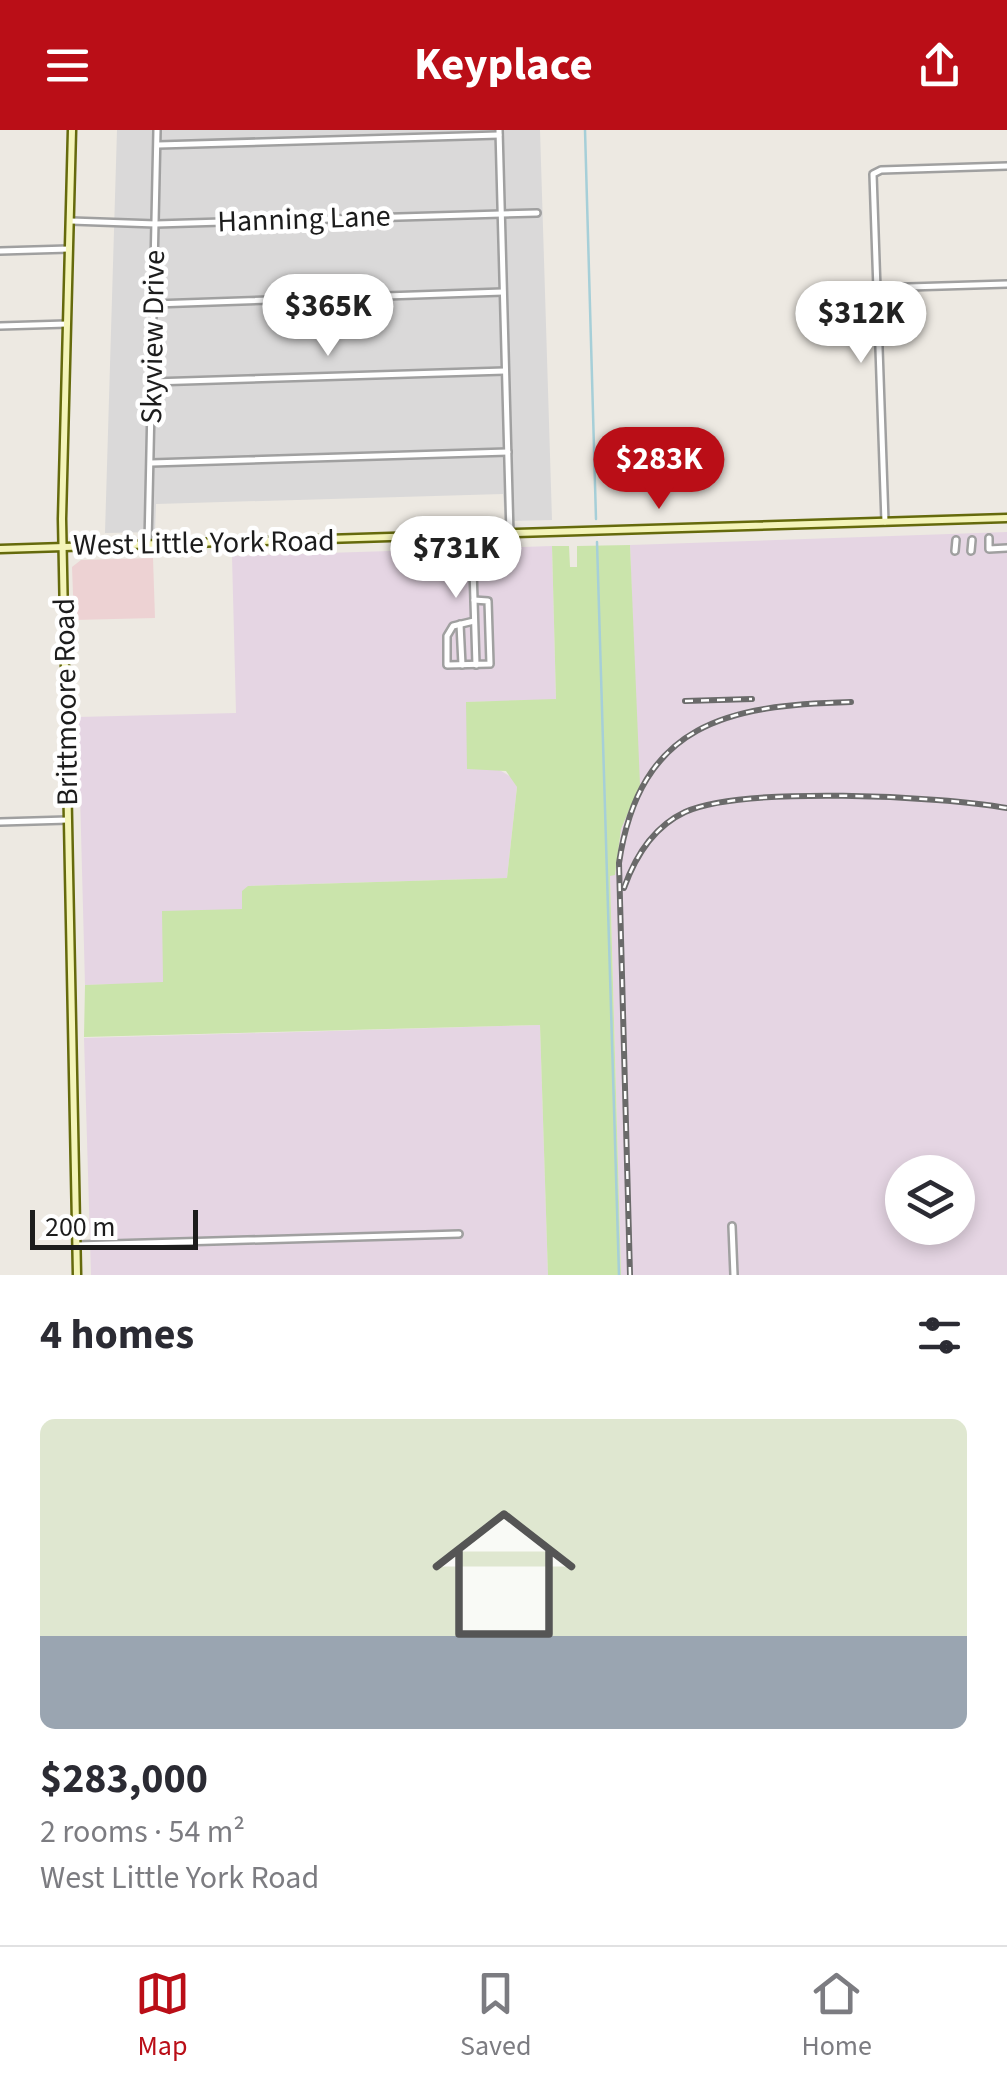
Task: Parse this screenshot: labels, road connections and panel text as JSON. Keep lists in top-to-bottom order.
{
  "streets": {
    "main road": ["West Little York Road", "Brittmoore Road"],
    "street": ["Hanning Lane", "Skyview Drive"]
  },
  "crossings": [
    ["Hanning Lane", "Skyview Drive"],
    ["Hanning Lane", "Brittmoore Road"],
    ["Skyview Drive", "West Little York Road"],
    ["West Little York Road", "Brittmoore Road"]
  ],
  "scale_bar": "200 m",
  "page": {
    "header": "Keyplace",
    "price": [
      "$365K",
      "$312K",
      "$283K",
      "$731K"
    ],
    "scale": "200 m",
    "heading": "4 homes",
    "list": [
      {
        "name": "$283,000",
        "note": "2 rooms · 54 m² · West Little York Road"
      }
    ],
    "tabs": ["Map", "Saved", "Home"]
  }
}
